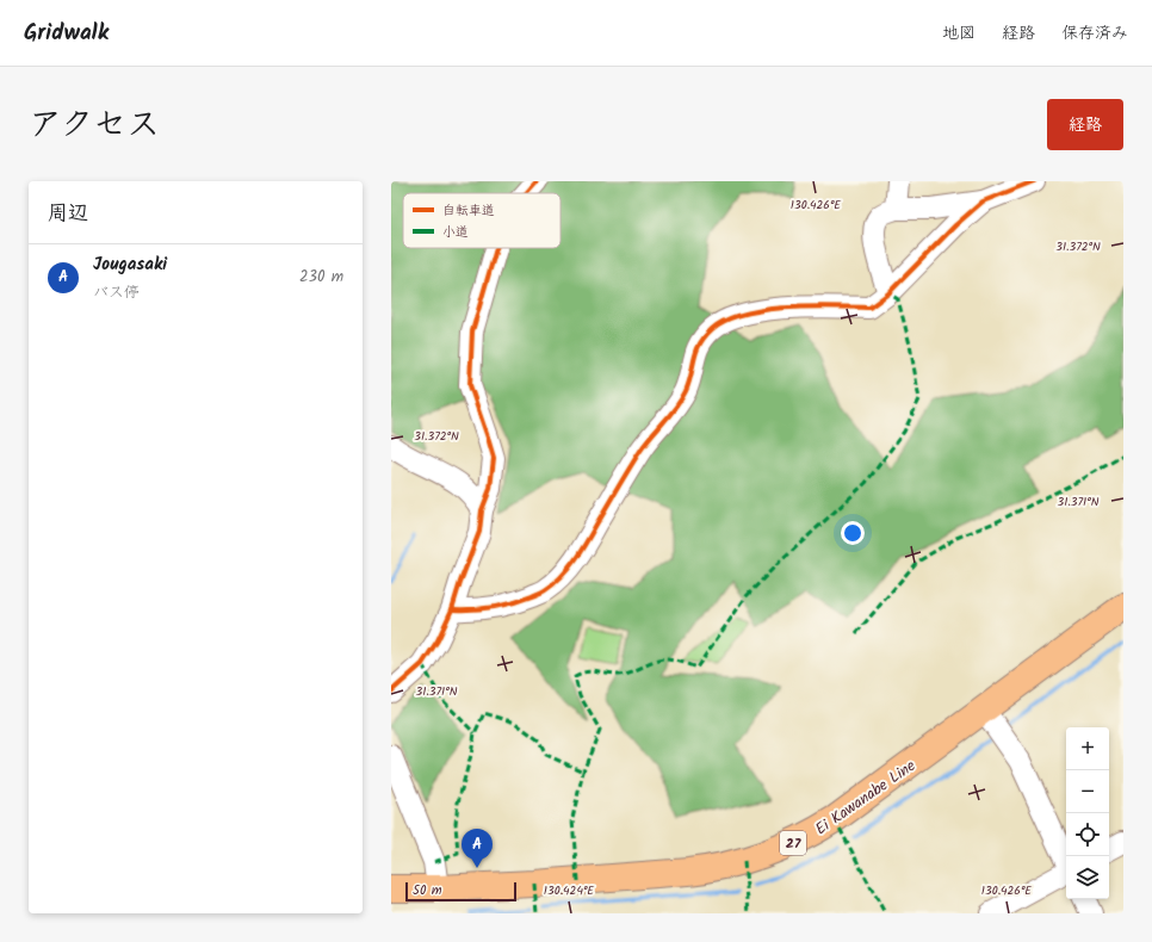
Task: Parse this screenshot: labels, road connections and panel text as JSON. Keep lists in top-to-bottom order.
{
  "streets": {
    "main road": ["Ei Kawanabe Line", "27"]
  },
  "legend": ["自転車道", "小道"],
  "scale_bar": "50 m",
  "page": {
    "header": "Gridwalk",
    "nav": ["地図", "経路", "保存済み"],
    "title": "アクセス",
    "buttons": "経路",
    "heading": "周辺",
    "list": [
      {
        "mark": "A",
        "name": "Jougasaki",
        "note": "バス停",
        "value": "230 m"
      }
    ],
    "map_buttons": ["+", "−"],
    "pins": "A",
    "scale": "50 m"
  },
  "coordinates": [
    "130.426°E",
    "31.372°N",
    "31.371°N",
    "130.424°E"
  ]
}
